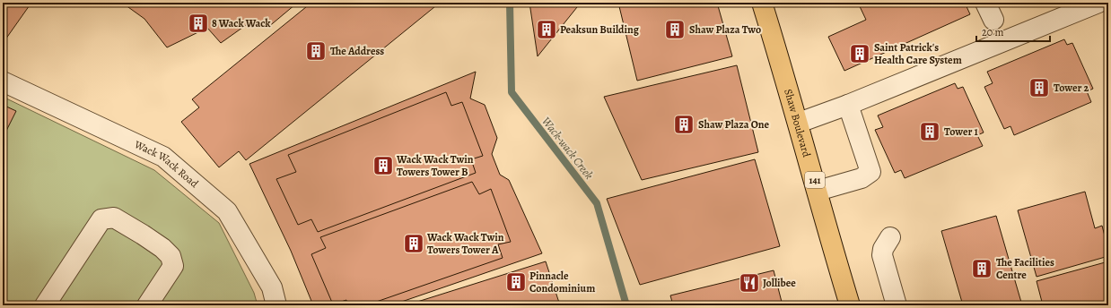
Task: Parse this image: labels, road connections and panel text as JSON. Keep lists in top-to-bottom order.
{
  "streets": {
    "main road": ["Shaw Boulevard", "141"],
    "street": ["Wack Wack Road"]
  },
  "water": ["Wack-wack Creek"],
  "places": {
    "building": [
      "8 Wack Wack",
      "Peaksun Building",
      "Shaw Plaza Two",
      "The Address",
      "Saint Patrick's Health Care System",
      "Tower 2",
      "Shaw Plaza One",
      "Tower 1",
      "Wack Wack Twin Towers Tower B",
      "Wack Wack Twin Towers Tower A",
      "The Facilities Centre",
      "Pinnacle Condominium"
    ],
    "restaurant": ["Jollibee"]
  },
  "scale_bar": "20 m"
}
